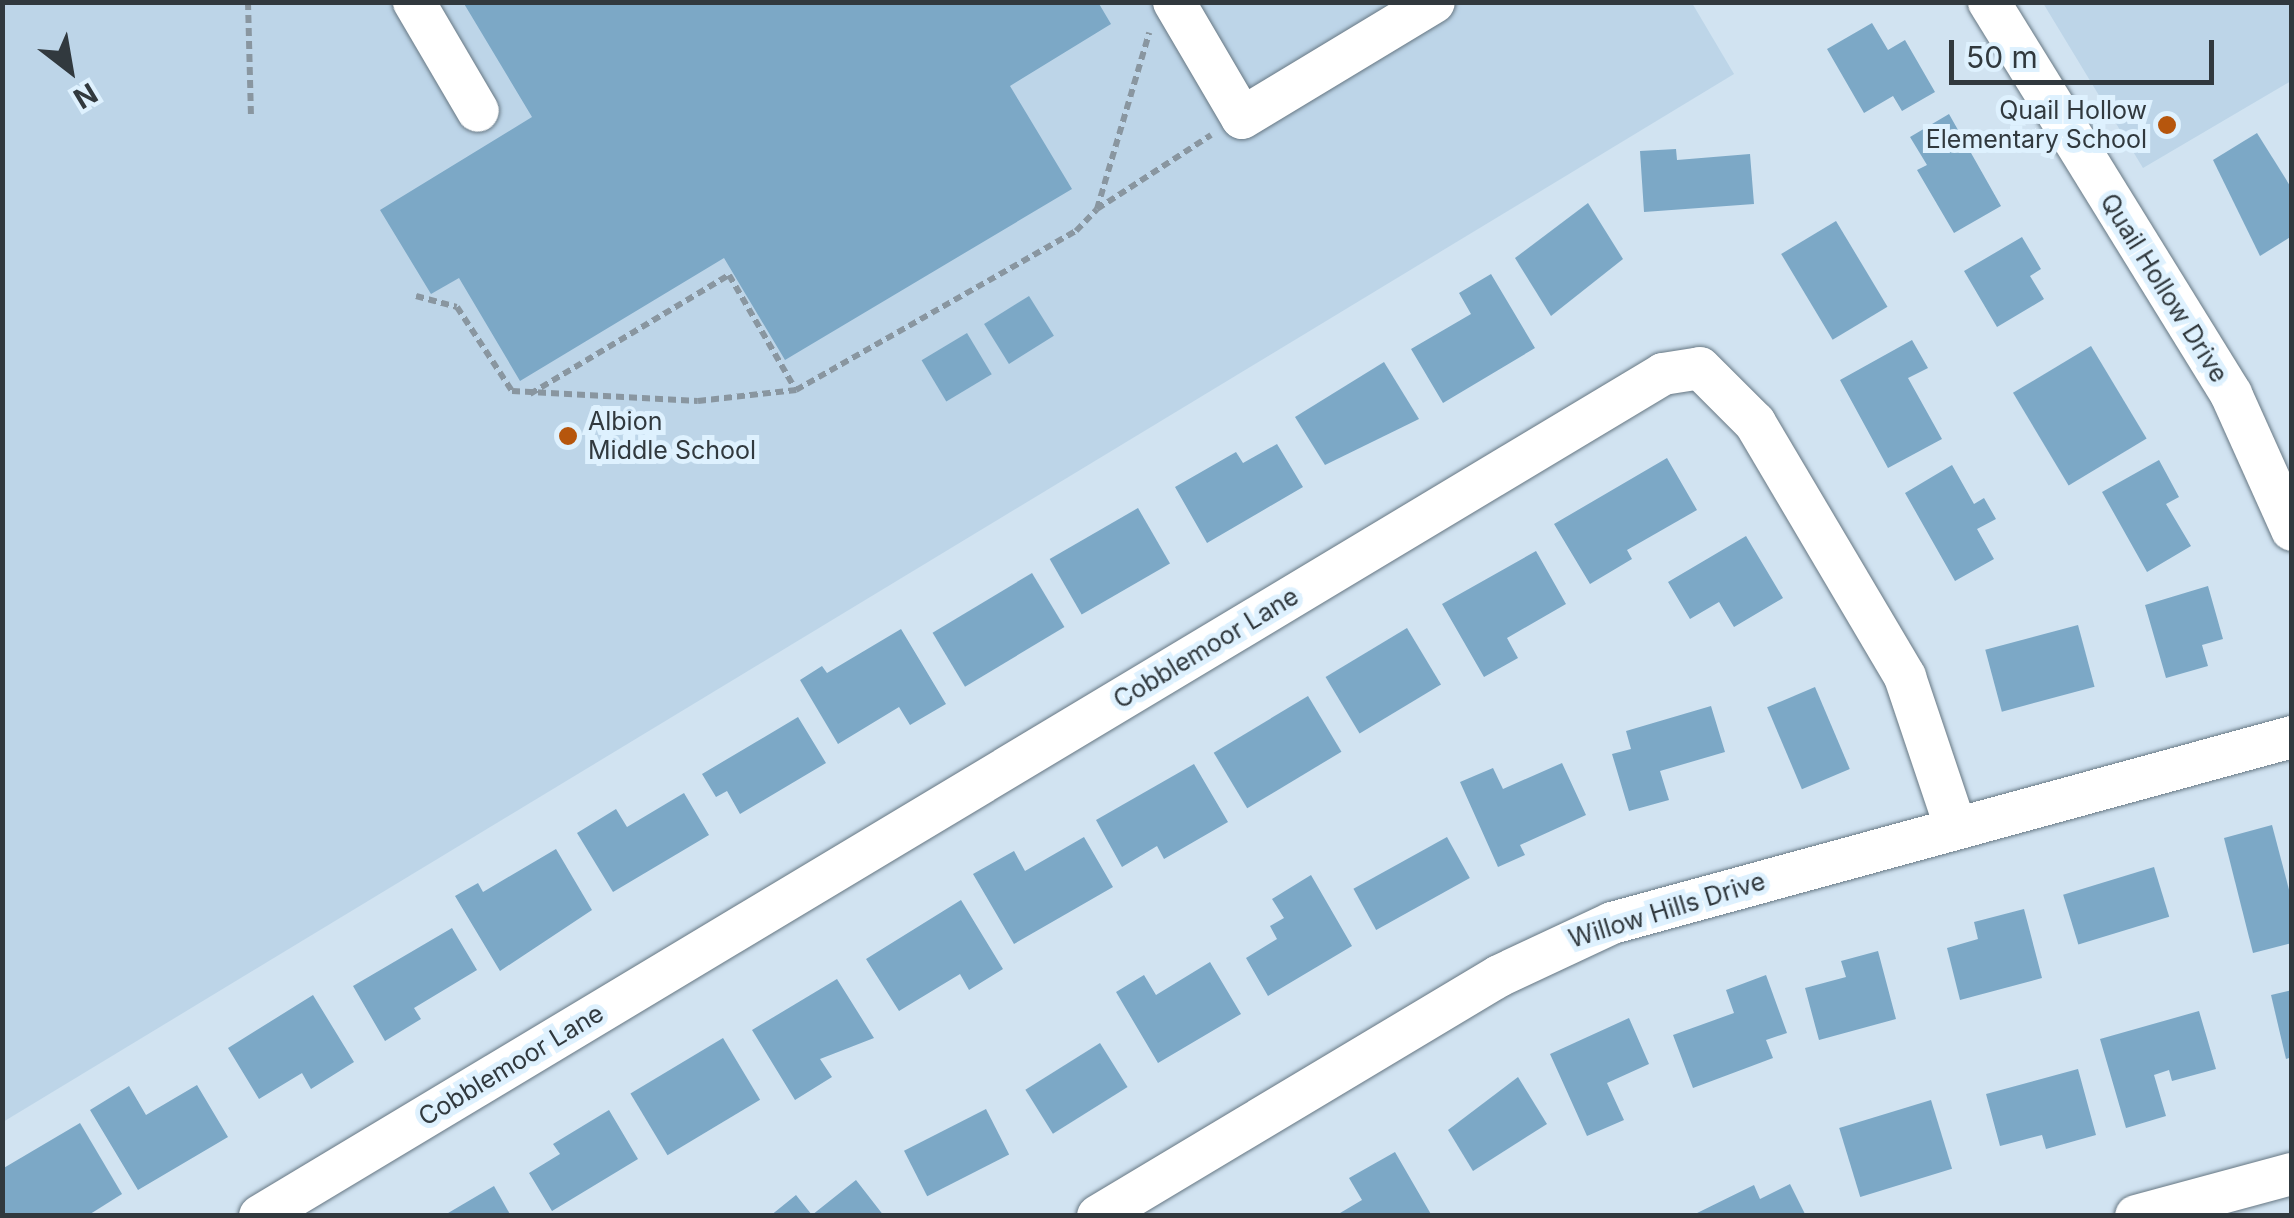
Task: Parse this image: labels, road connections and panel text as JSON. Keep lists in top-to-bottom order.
{
  "streets": {
    "street": ["Quail Hollow Drive", "Cobblemoor Lane", "Willow Hills Drive"]
  },
  "crossings": [
    ["Cobblemoor Lane", "Willow Hills Drive"]
  ],
  "places": ["Quail Hollow Elementary School", "Albion Middle School"],
  "scale_bar": "50 m",
  "north": "bottom right"
}
